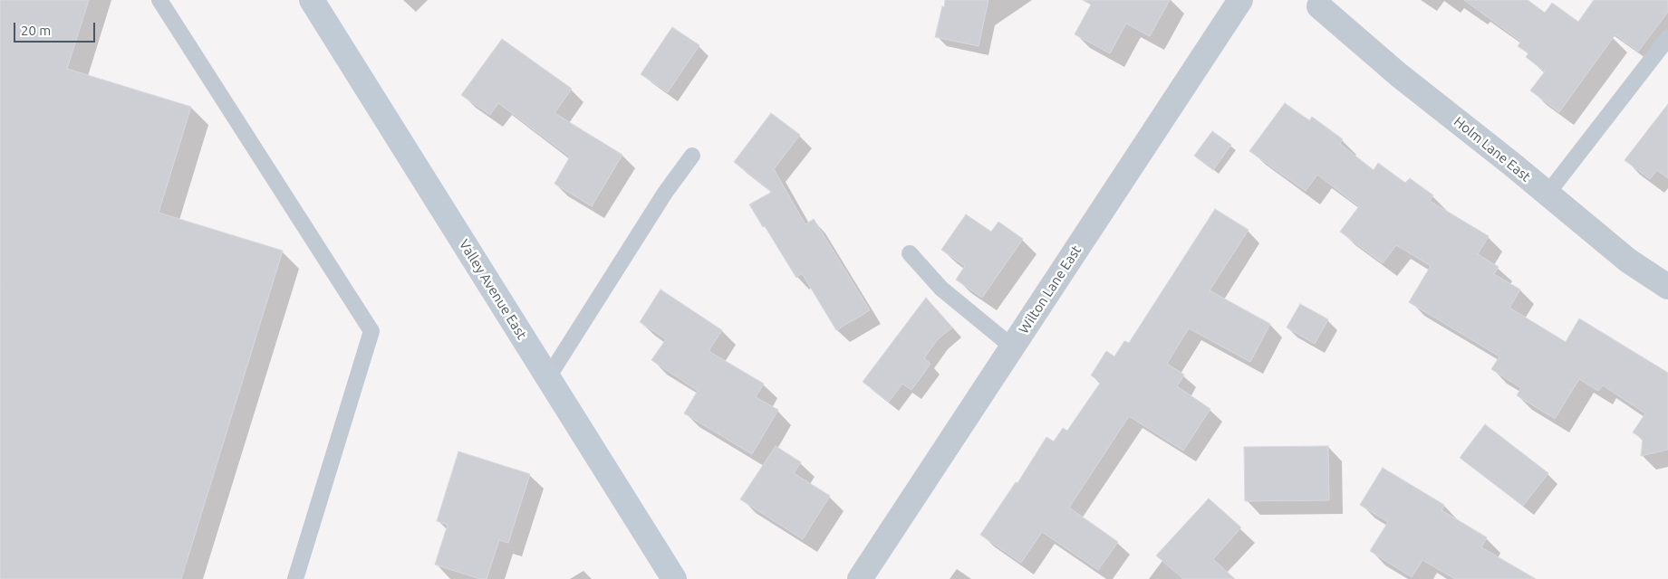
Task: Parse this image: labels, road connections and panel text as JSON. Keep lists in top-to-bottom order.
{
  "streets": {
    "main road": ["Valley Avenue East"],
    "street": ["Holm Lane East", "Wilton Lane East"]
  },
  "scale_bar": "20 m"
}
